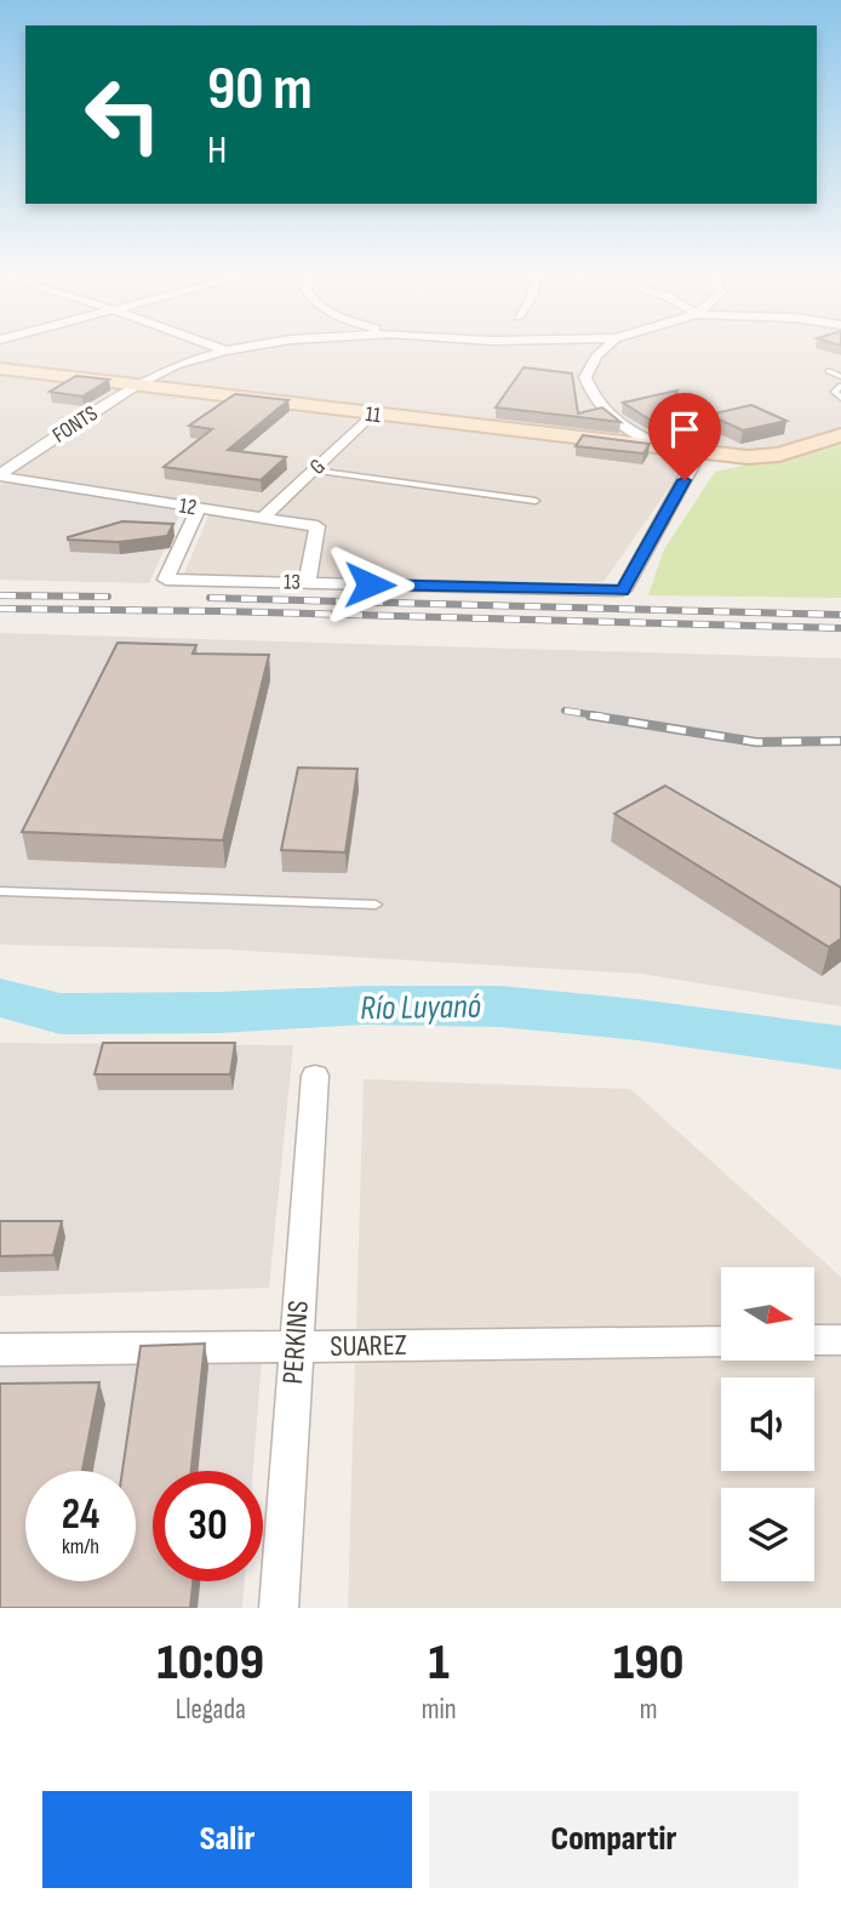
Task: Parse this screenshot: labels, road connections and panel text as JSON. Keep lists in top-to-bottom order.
{
  "streets": {
    "street": [
      "11",
      "FONTS",
      "G",
      "12",
      "13",
      "PERKINS",
      "SUAREZ"
    ]
  },
  "crossings": [
    ["11", "FONTS"],
    ["11", "G"],
    ["11", "13"],
    ["FONTS", "12"],
    ["G", "12"],
    ["12", "13"],
    ["PERKINS", "SUAREZ"]
  ],
  "water": ["Río Luyanó"],
  "north": "right",
  "page": {
    "turn": ["90 m", "H"],
    "speed": "24 km/h",
    "limit": "30",
    "eta": [
      "10:09",
      "Llegada",
      "1",
      "min",
      "190",
      "m"
    ],
    "buttons": ["Salir", "Compartir"]
  }
}
